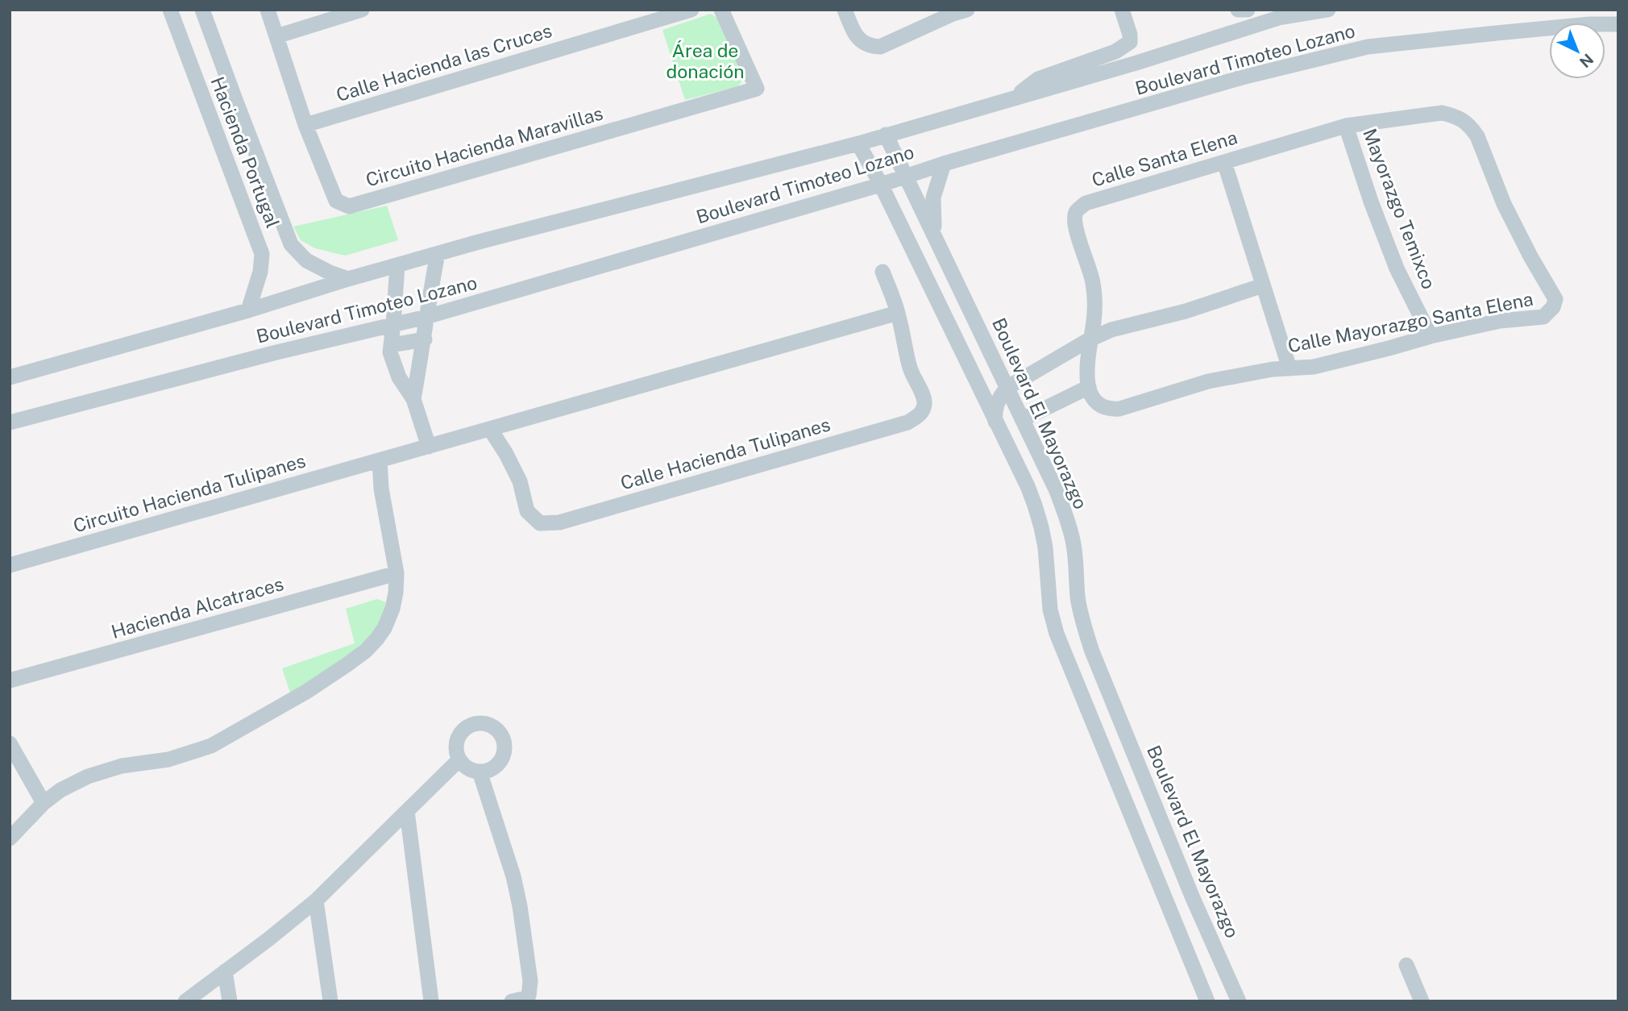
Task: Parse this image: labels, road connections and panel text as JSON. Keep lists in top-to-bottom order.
{
  "streets": {
    "street": [
      "Boulevard Timoteo Lozano",
      "Calle Hacienda las Cruces",
      "Circuito Hacienda Maravillas",
      "Hacienda Portugal",
      "Calle Santa Elena",
      "Mayorazgo Temixco",
      "Calle Mayorazgo Santa Elena",
      "Boulevard El Mayorazgo",
      "Calle Hacienda Tulipanes",
      "Circuito Hacienda Tulipanes",
      "Hacienda Alcatraces"
    ]
  },
  "crossings": [
    ["Boulevard Timoteo Lozano", "Hacienda Portugal"],
    ["Boulevard Timoteo Lozano", "Boulevard El Mayorazgo"],
    ["Calle Hacienda las Cruces", "Circuito Hacienda Maravillas"],
    ["Calle Santa Elena", "Mayorazgo Temixco"],
    ["Calle Santa Elena", "Calle Mayorazgo Santa Elena"],
    ["Mayorazgo Temixco", "Calle Mayorazgo Santa Elena"]
  ],
  "parks": ["Área de donación"],
  "north": "bottom right"
}
